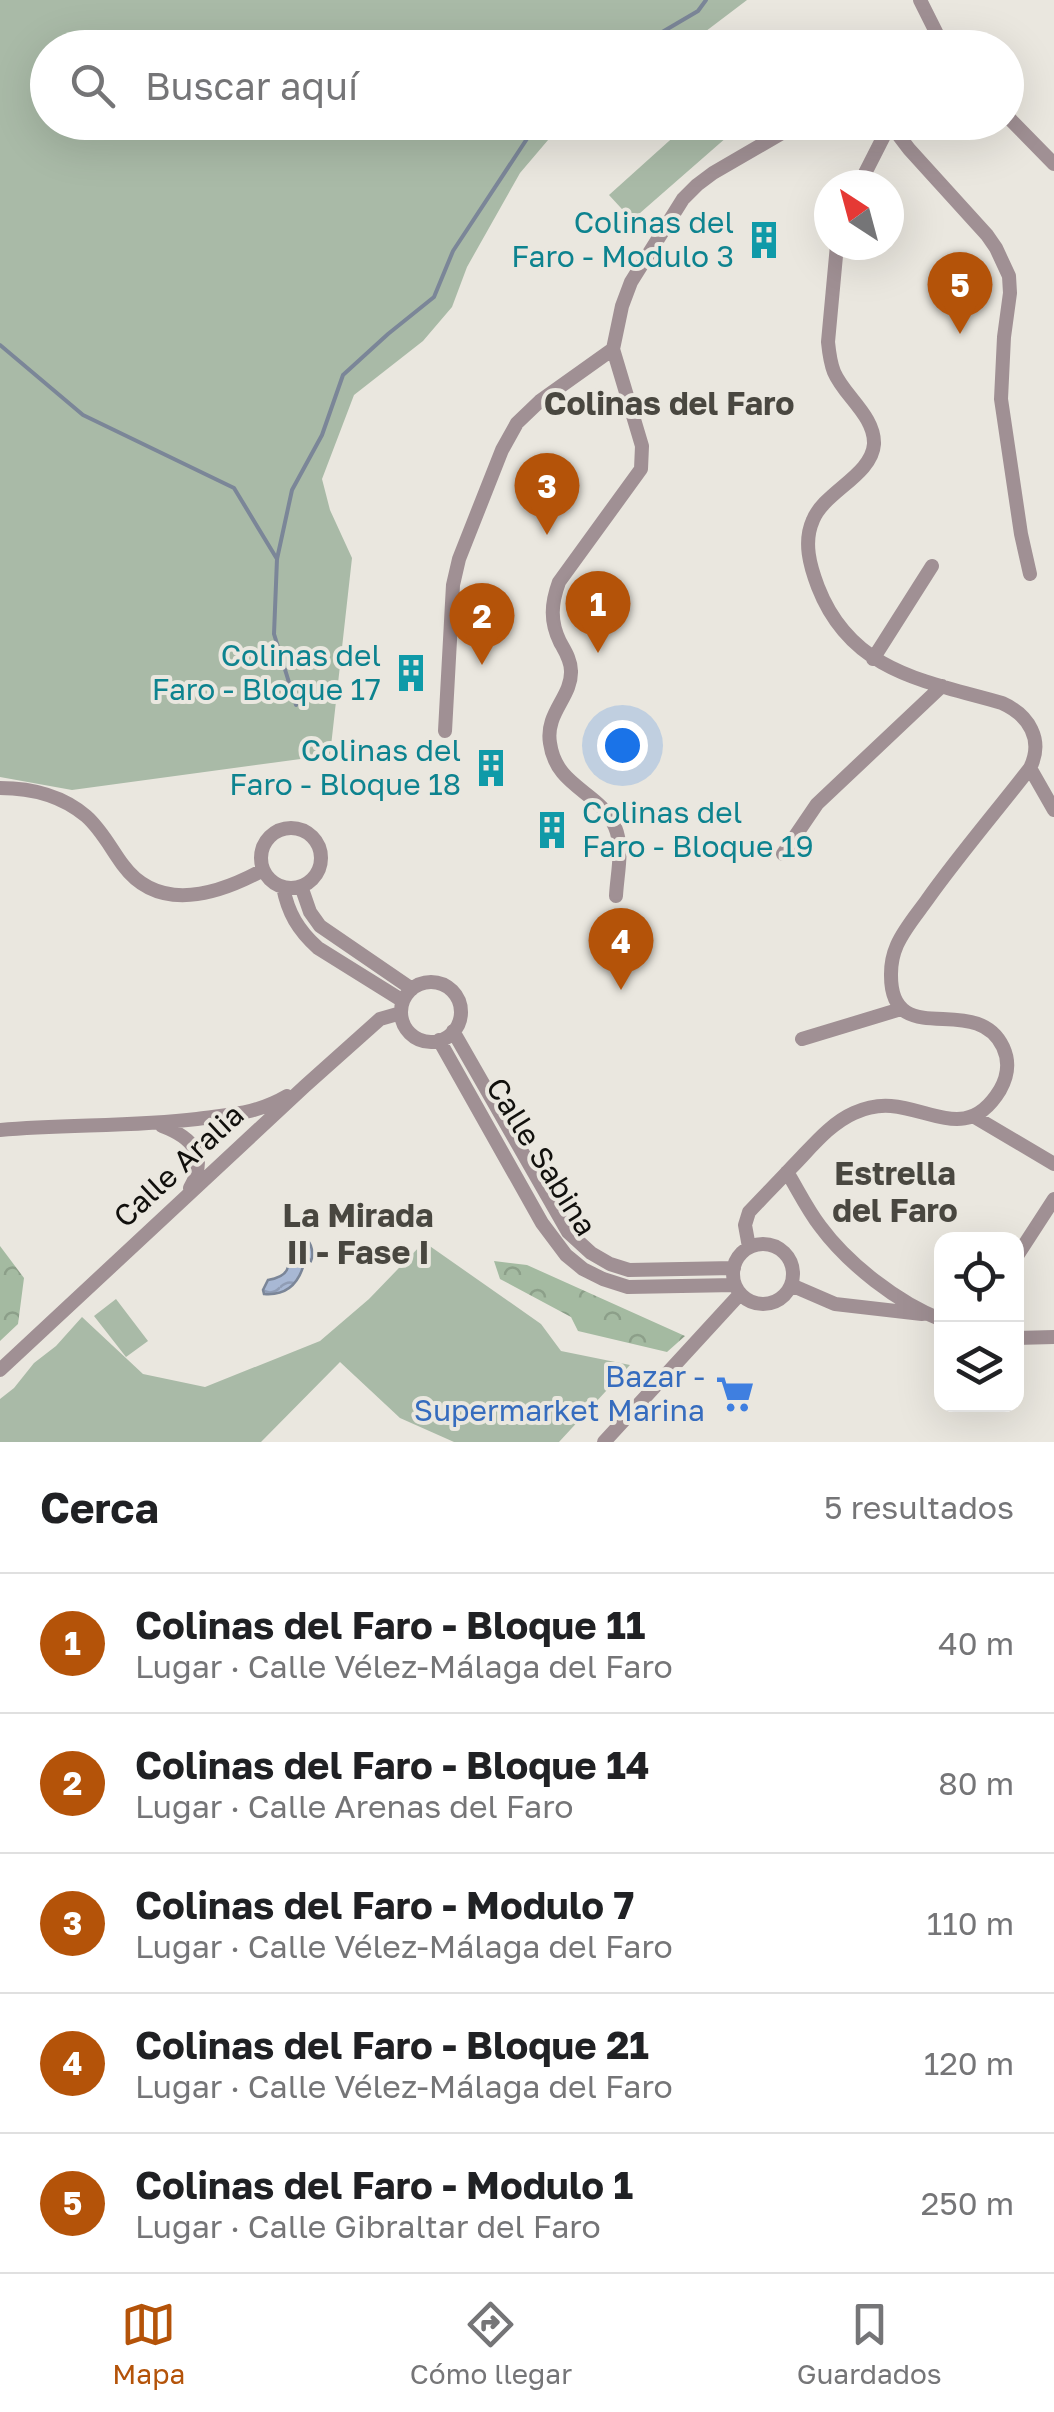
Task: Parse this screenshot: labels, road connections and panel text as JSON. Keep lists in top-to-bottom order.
{
  "streets": {
    "street": ["Calle Sabina", "Calle Aralia"]
  },
  "crossings": [
    ["Calle Sabina", "Calle Aralia"]
  ],
  "districts": ["Colinas del Faro", "Estrella del Faro", "La Mirada II - Fase I"],
  "places": {
    "building": [
      "Colinas del Faro - Modulo 3",
      "Colinas del Faro - Bloque 17",
      "Colinas del Faro - Bloque 18",
      "Colinas del Faro - Bloque 19"
    ],
    "supermarket": ["Bazar - Supermarket Marina"]
  },
  "north": "top left",
  "page": {
    "search": "Buscar aquí",
    "pins": [
      "5",
      "3",
      "1",
      "2",
      "4"
    ],
    "heading": ["Cerca", "5 resultados"],
    "list": [
      {
        "mark": "1",
        "name": "Colinas del Faro - Bloque 11",
        "note": "Lugar · Calle Vélez-Málaga del Faro",
        "value": "40 m"
      },
      {
        "mark": "2",
        "name": "Colinas del Faro - Bloque 14",
        "note": "Lugar · Calle Arenas del Faro",
        "value": "80 m"
      },
      {
        "mark": "3",
        "name": "Colinas del Faro - Modulo 7",
        "note": "Lugar · Calle Vélez-Málaga del Faro",
        "value": "110 m"
      },
      {
        "mark": "4",
        "name": "Colinas del Faro - Bloque 21",
        "note": "Lugar · Calle Vélez-Málaga del Faro",
        "value": "120 m"
      },
      {
        "mark": "5",
        "name": "Colinas del Faro - Modulo 1",
        "note": "Lugar · Calle Gibraltar del Faro",
        "value": "250 m"
      }
    ],
    "nav": ["Mapa", "Cómo llegar", "Guardados"]
  }
}
